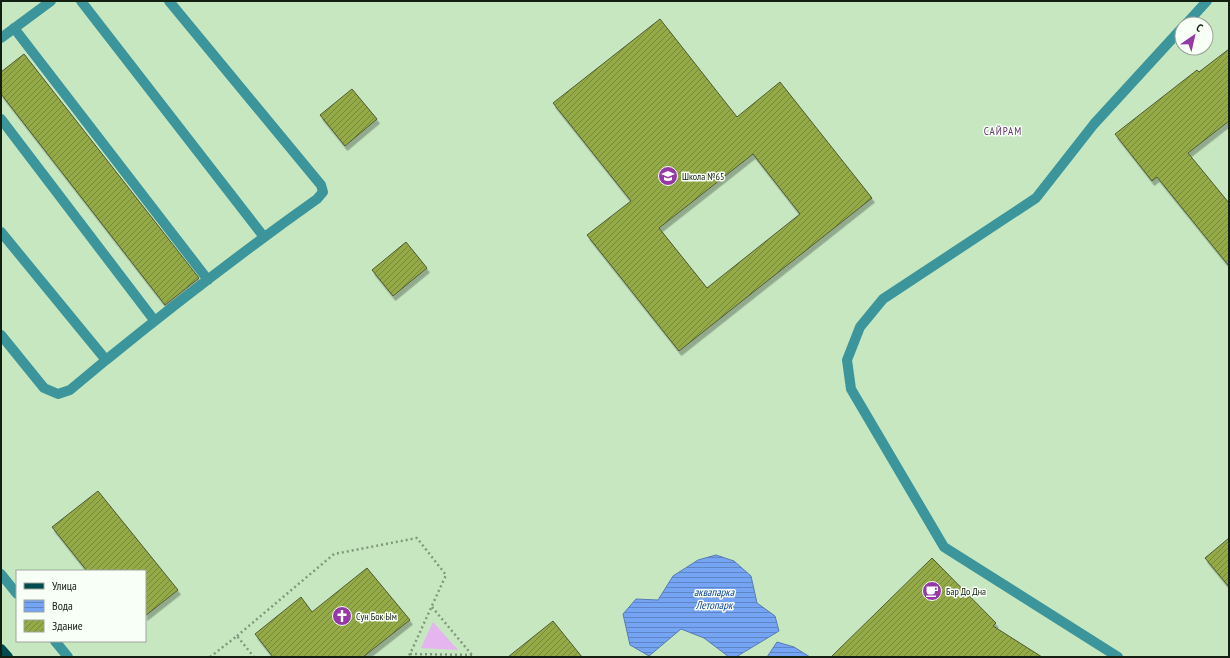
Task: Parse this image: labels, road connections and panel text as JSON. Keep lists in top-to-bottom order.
{
  "districts": ["САЙРАМ"],
  "water": ["аквапарка Летопарк"],
  "places": {
    "school or university": ["Школа №65"],
    "cafe": ["Бар До Дна"],
    "church": ["Сун Бок Ым"]
  },
  "legend": ["Улица", "Вода", "Здание"],
  "north": "top right"
}
